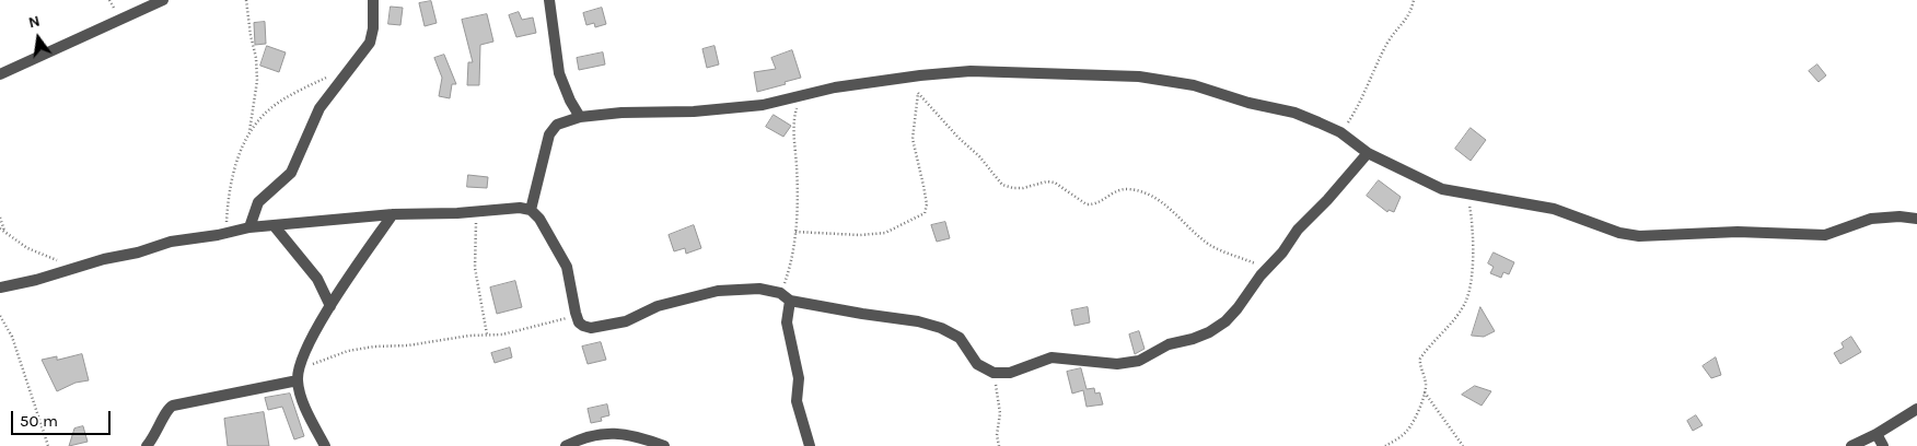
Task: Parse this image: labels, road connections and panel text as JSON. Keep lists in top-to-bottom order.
{
  "scale_bar": "50 m",
  "north": "top"
}
